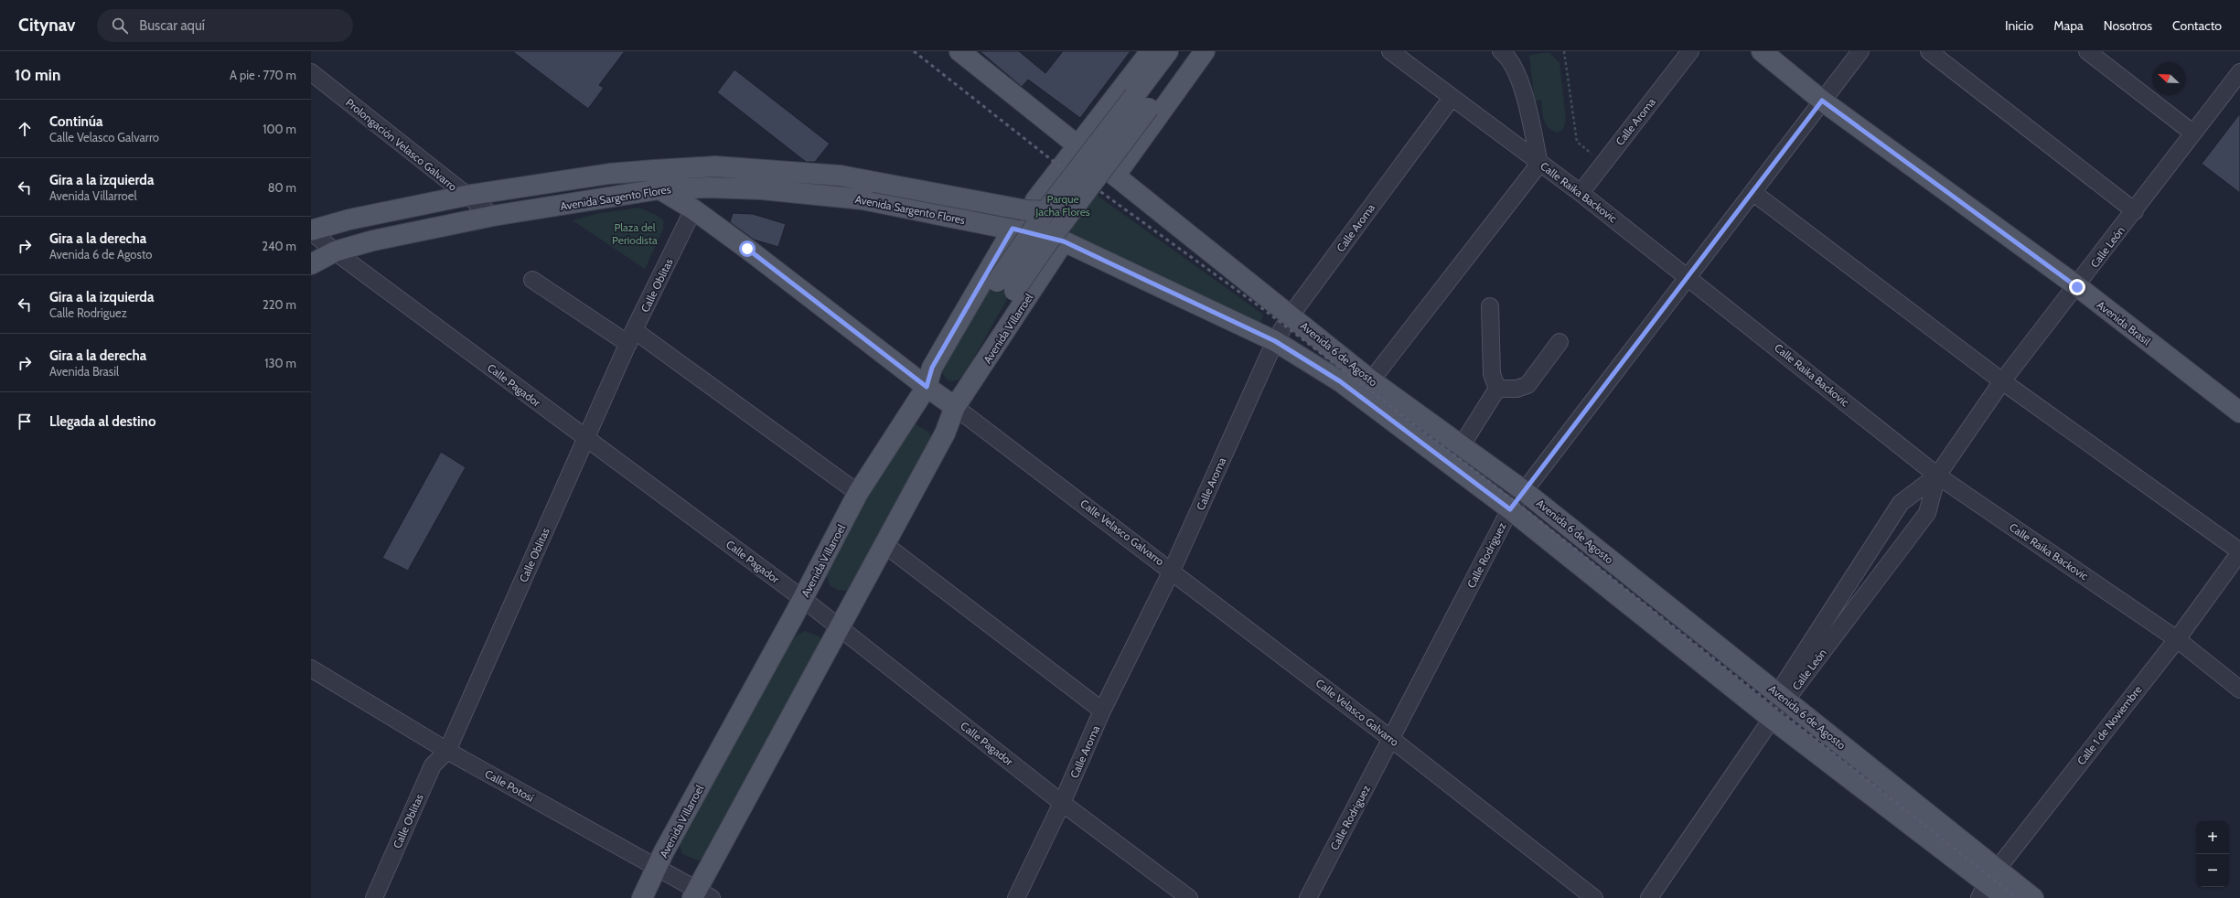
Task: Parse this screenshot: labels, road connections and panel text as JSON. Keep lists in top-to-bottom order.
{
  "streets": {
    "main road": [
      "Avenida Sargento Flores",
      "Avenida Brasil",
      "Avenida Villarroel",
      "Avenida 6 de Agosto",
      "Calle Velasco Galvarro"
    ],
    "street": [
      "Calle Aroma",
      "Prolongación Velasco Galvarro",
      "Calle Raika Backovic",
      "Calle León",
      "Calle Oblitas",
      "Calle Pagador",
      "Calle Rodriguez",
      "Calle 1 de Noviembre",
      "Calle Potosí"
    ]
  },
  "crossings": [
    ["Calle Aroma", "Calle Raika Backovic"],
    ["Calle Aroma", "Avenida 6 de Agosto"],
    ["Calle Aroma", "Calle Pagador"],
    ["Calle Aroma", "Calle Velasco Galvarro"],
    ["Prolongación Velasco Galvarro", "Avenida Sargento Flores"],
    ["Calle Raika Backovic", "Calle León"],
    ["Calle Raika Backovic", "Calle Rodriguez"],
    ["Calle Raika Backovic", "Calle 1 de Noviembre"],
    ["Avenida Sargento Flores", "Avenida Villarroel"],
    ["Avenida Sargento Flores", "Avenida 6 de Agosto"],
    ["Avenida Sargento Flores", "Calle Pagador"],
    ["Avenida Sargento Flores", "Calle Velasco Galvarro"],
    ["Calle León", "Avenida Brasil"],
    ["Calle León", "Avenida 6 de Agosto"],
    ["Calle Oblitas", "Calle Pagador"],
    ["Calle Oblitas", "Calle Velasco Galvarro"],
    ["Calle Oblitas", "Calle Potosí"],
    ["Avenida Brasil", "Calle Rodriguez"],
    ["Avenida Villarroel", "Avenida 6 de Agosto"],
    ["Avenida Villarroel", "Calle Pagador"],
    ["Avenida Villarroel", "Calle Velasco Galvarro"],
    ["Avenida Villarroel", "Calle Potosí"],
    ["Avenida 6 de Agosto", "Calle Rodriguez"],
    ["Avenida 6 de Agosto", "Calle 1 de Noviembre"],
    ["Calle Velasco Galvarro", "Calle Rodriguez"]
  ],
  "parks": ["Parque Jacha Flores", "Plaza del Periodista"],
  "north": "top left",
  "page": {
    "header": "Citynav",
    "search": "Buscar aquí",
    "nav": [
      "Inicio",
      "Mapa",
      "Nosotros",
      "Contacto"
    ],
    "heading": ["10 min", "A pie · 770 m"],
    "list": [
      ["Continúa", "Calle Velasco Galvarro", "100 m"],
      ["Gira a la izquierda", "Avenida Villarroel", "80 m"],
      ["Gira a la derecha", "Avenida 6 de Agosto", "240 m"],
      ["Gira a la izquierda", "Calle Rodriguez", "220 m"],
      ["Gira a la derecha", "Avenida Brasil", "130 m"],
      "Llegada al destino"
    ],
    "map_buttons": ["+", "−"]
  }
}
